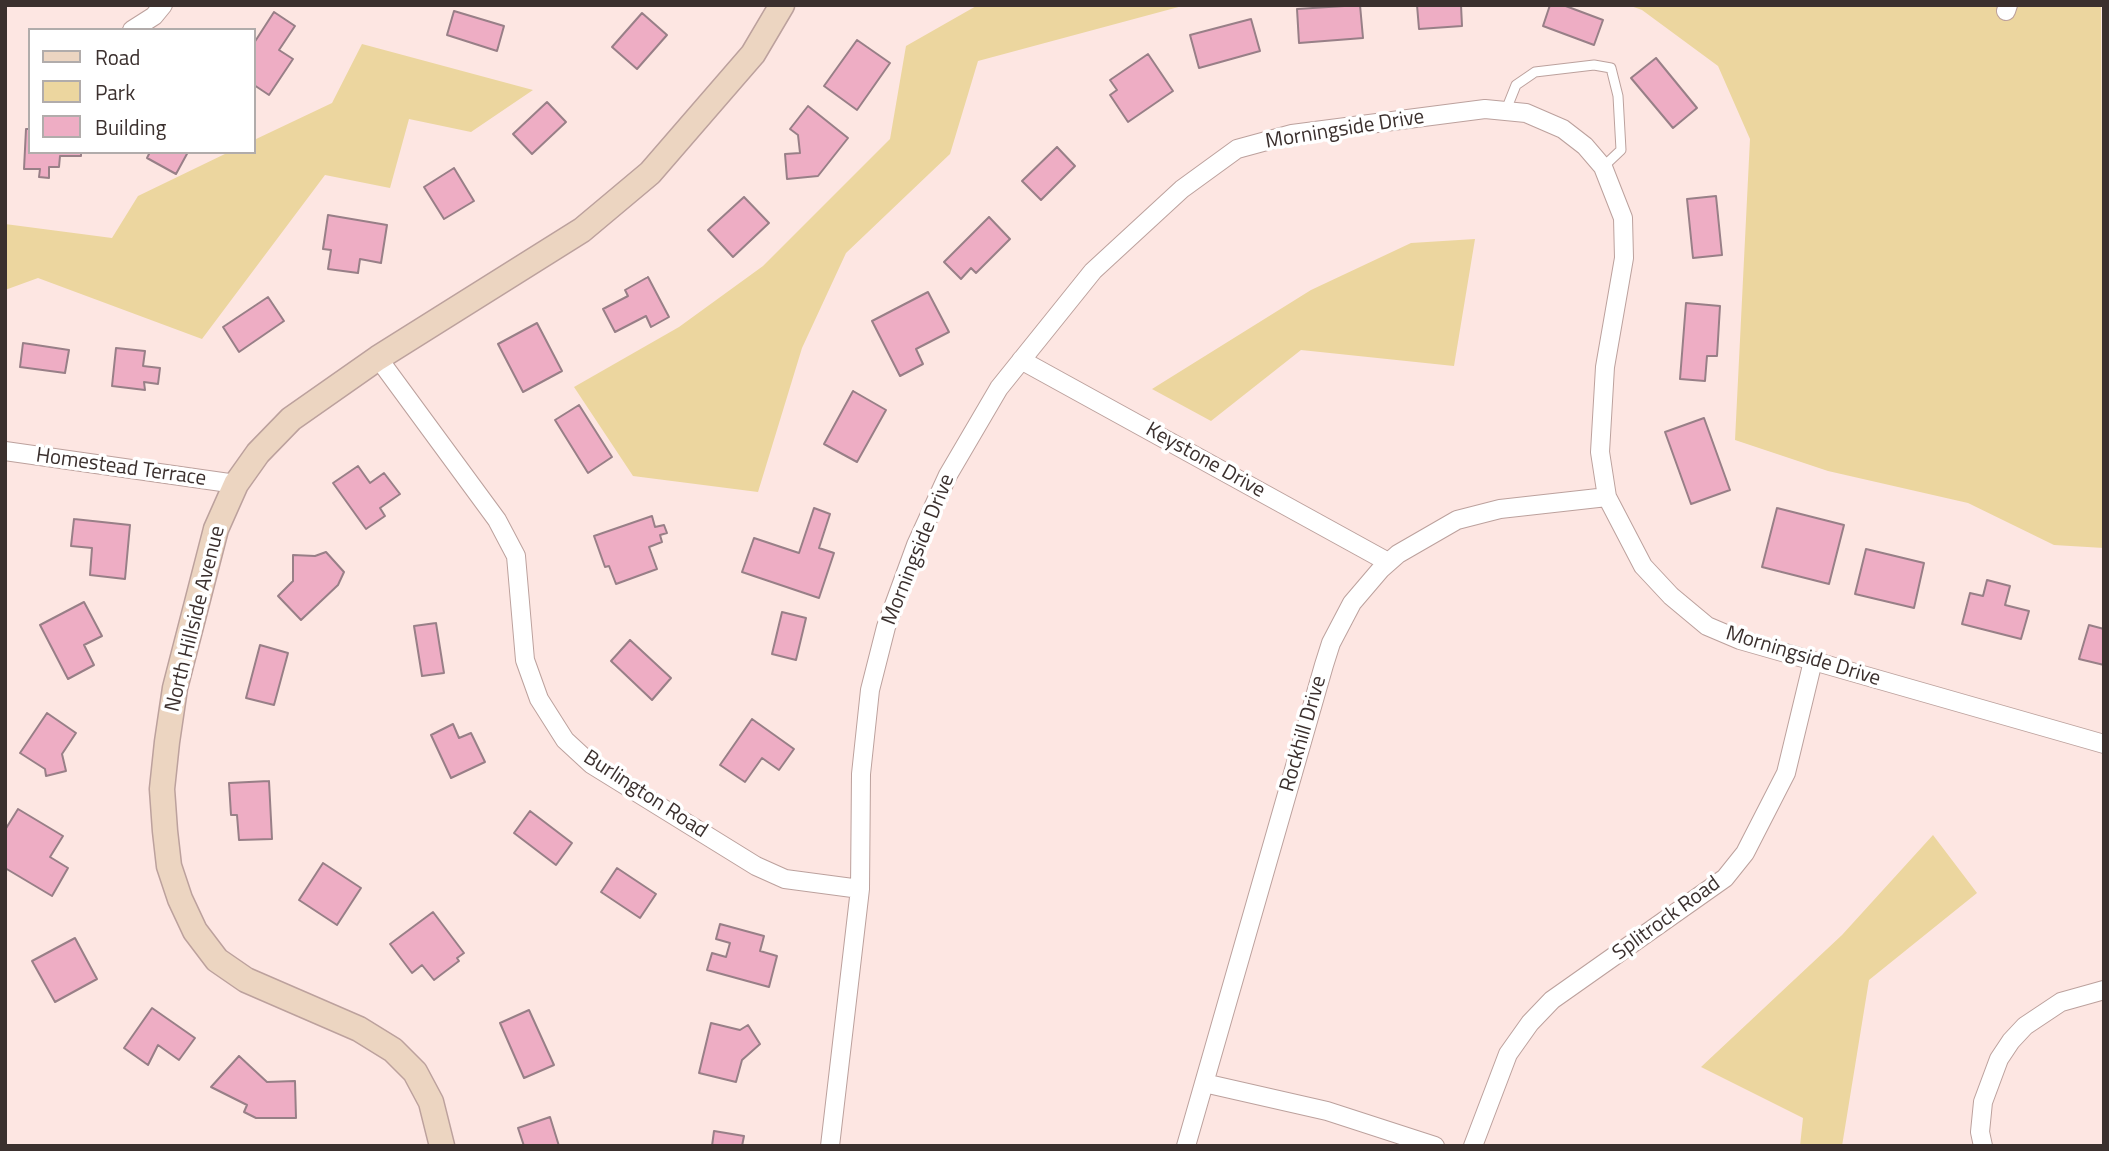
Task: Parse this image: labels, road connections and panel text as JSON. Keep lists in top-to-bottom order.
{
  "streets": {
    "street": [
      "Morningside Drive",
      "Keystone Drive",
      "Homestead Terrace",
      "North Hillside Avenue",
      "Rockhill Drive",
      "Burlington Road",
      "Splitrock Road"
    ]
  },
  "crossings": [
    ["Morningside Drive", "Keystone Drive"],
    ["Morningside Drive", "Rockhill Drive"],
    ["Morningside Drive", "Burlington Road"],
    ["Morningside Drive", "Splitrock Road"],
    ["Keystone Drive", "Rockhill Drive"],
    ["Homestead Terrace", "North Hillside Avenue"],
    ["North Hillside Avenue", "Burlington Road"]
  ],
  "legend": ["Road", "Park", "Building"]
}
